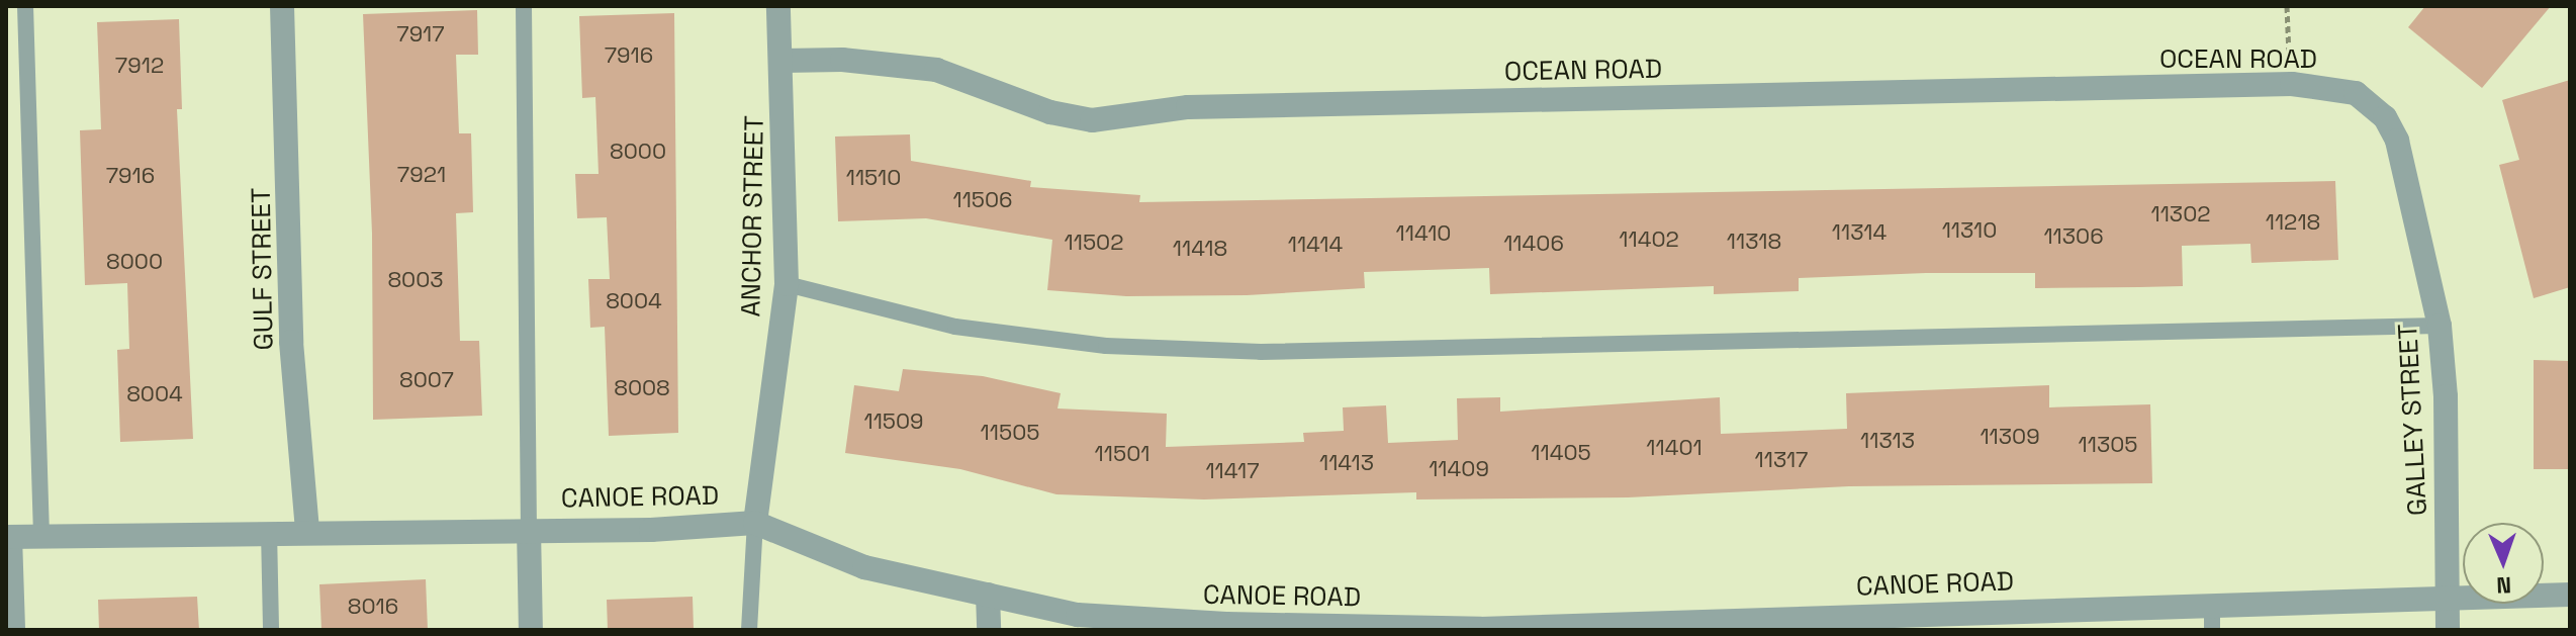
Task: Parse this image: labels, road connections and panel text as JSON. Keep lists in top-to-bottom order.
{
  "streets": {
    "street": [
      "OCEAN ROAD",
      "ANCHOR STREET",
      "GULF STREET",
      "GALLEY STREET",
      "CANOE ROAD"
    ]
  },
  "crossings": [
    ["OCEAN ROAD", "ANCHOR STREET"],
    ["OCEAN ROAD", "GALLEY STREET"],
    ["ANCHOR STREET", "CANOE ROAD"],
    ["GULF STREET", "CANOE ROAD"],
    ["GALLEY STREET", "CANOE ROAD"]
  ],
  "house_numbers": [
    "7917",
    "7916",
    "7912",
    "8000",
    "7921",
    "7916",
    "11510",
    "11506",
    "11302",
    "11218",
    "11310",
    "11314",
    "11410",
    "11306",
    "11402",
    "11318",
    "11502",
    "11406",
    "11414",
    "11418",
    "8000",
    "8003",
    "8004",
    "8007",
    "8008",
    "8004",
    "11509",
    "11505",
    "11309",
    "11313",
    "11305",
    "11401",
    "11405",
    "11501",
    "11317",
    "11413",
    "11409",
    "11417",
    "8016"
  ],
  "north": "bottom"
}
